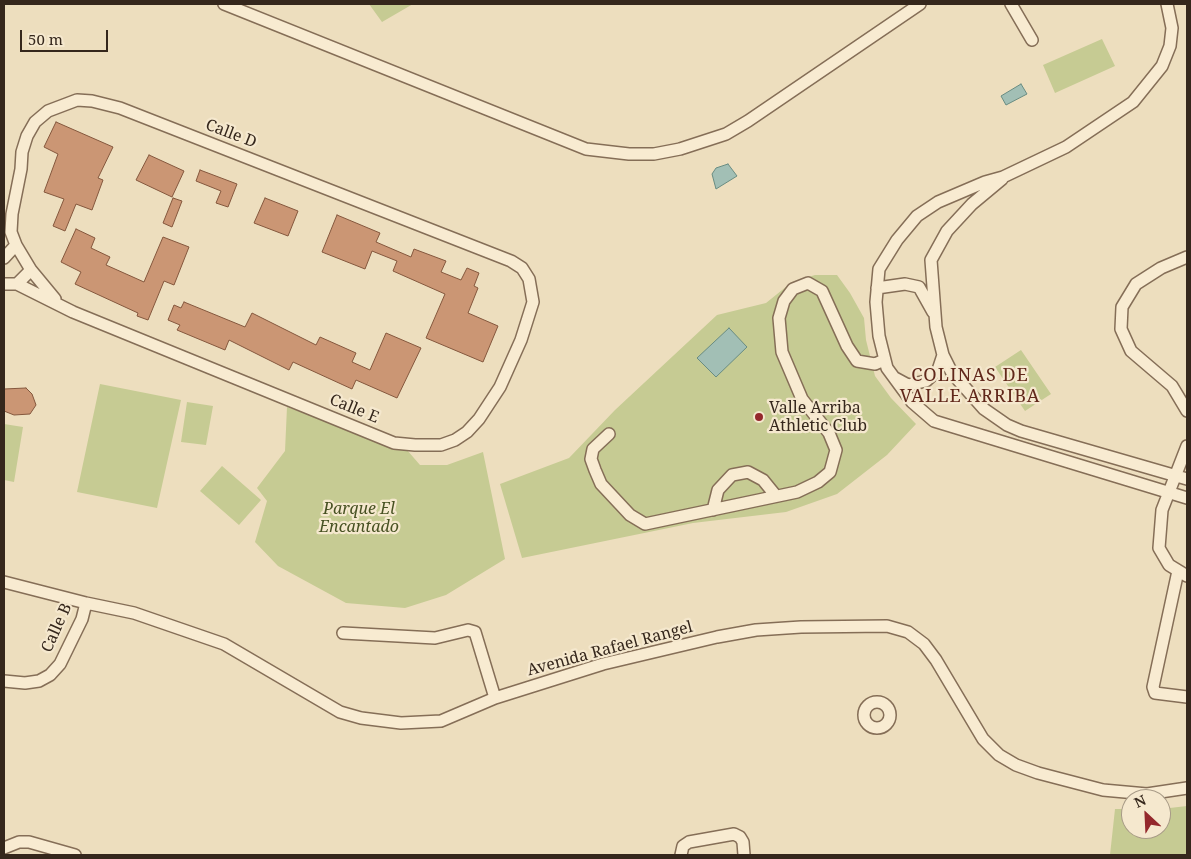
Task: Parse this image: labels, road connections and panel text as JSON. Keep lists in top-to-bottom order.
{
  "streets": {
    "street": [
      "Calle D",
      "Calle E",
      "Calle B",
      "Avenida Rafael Rangel"
    ]
  },
  "crossings": [
    ["Calle D", "Calle E"],
    ["Calle B", "Avenida Rafael Rangel"]
  ],
  "districts": ["COLINAS DE VALLE ARRIBA"],
  "parks": ["Parque El Encantado"],
  "places": ["Valle Arriba Athletic Club"],
  "scale_bar": "50 m",
  "north": "top left"
}
